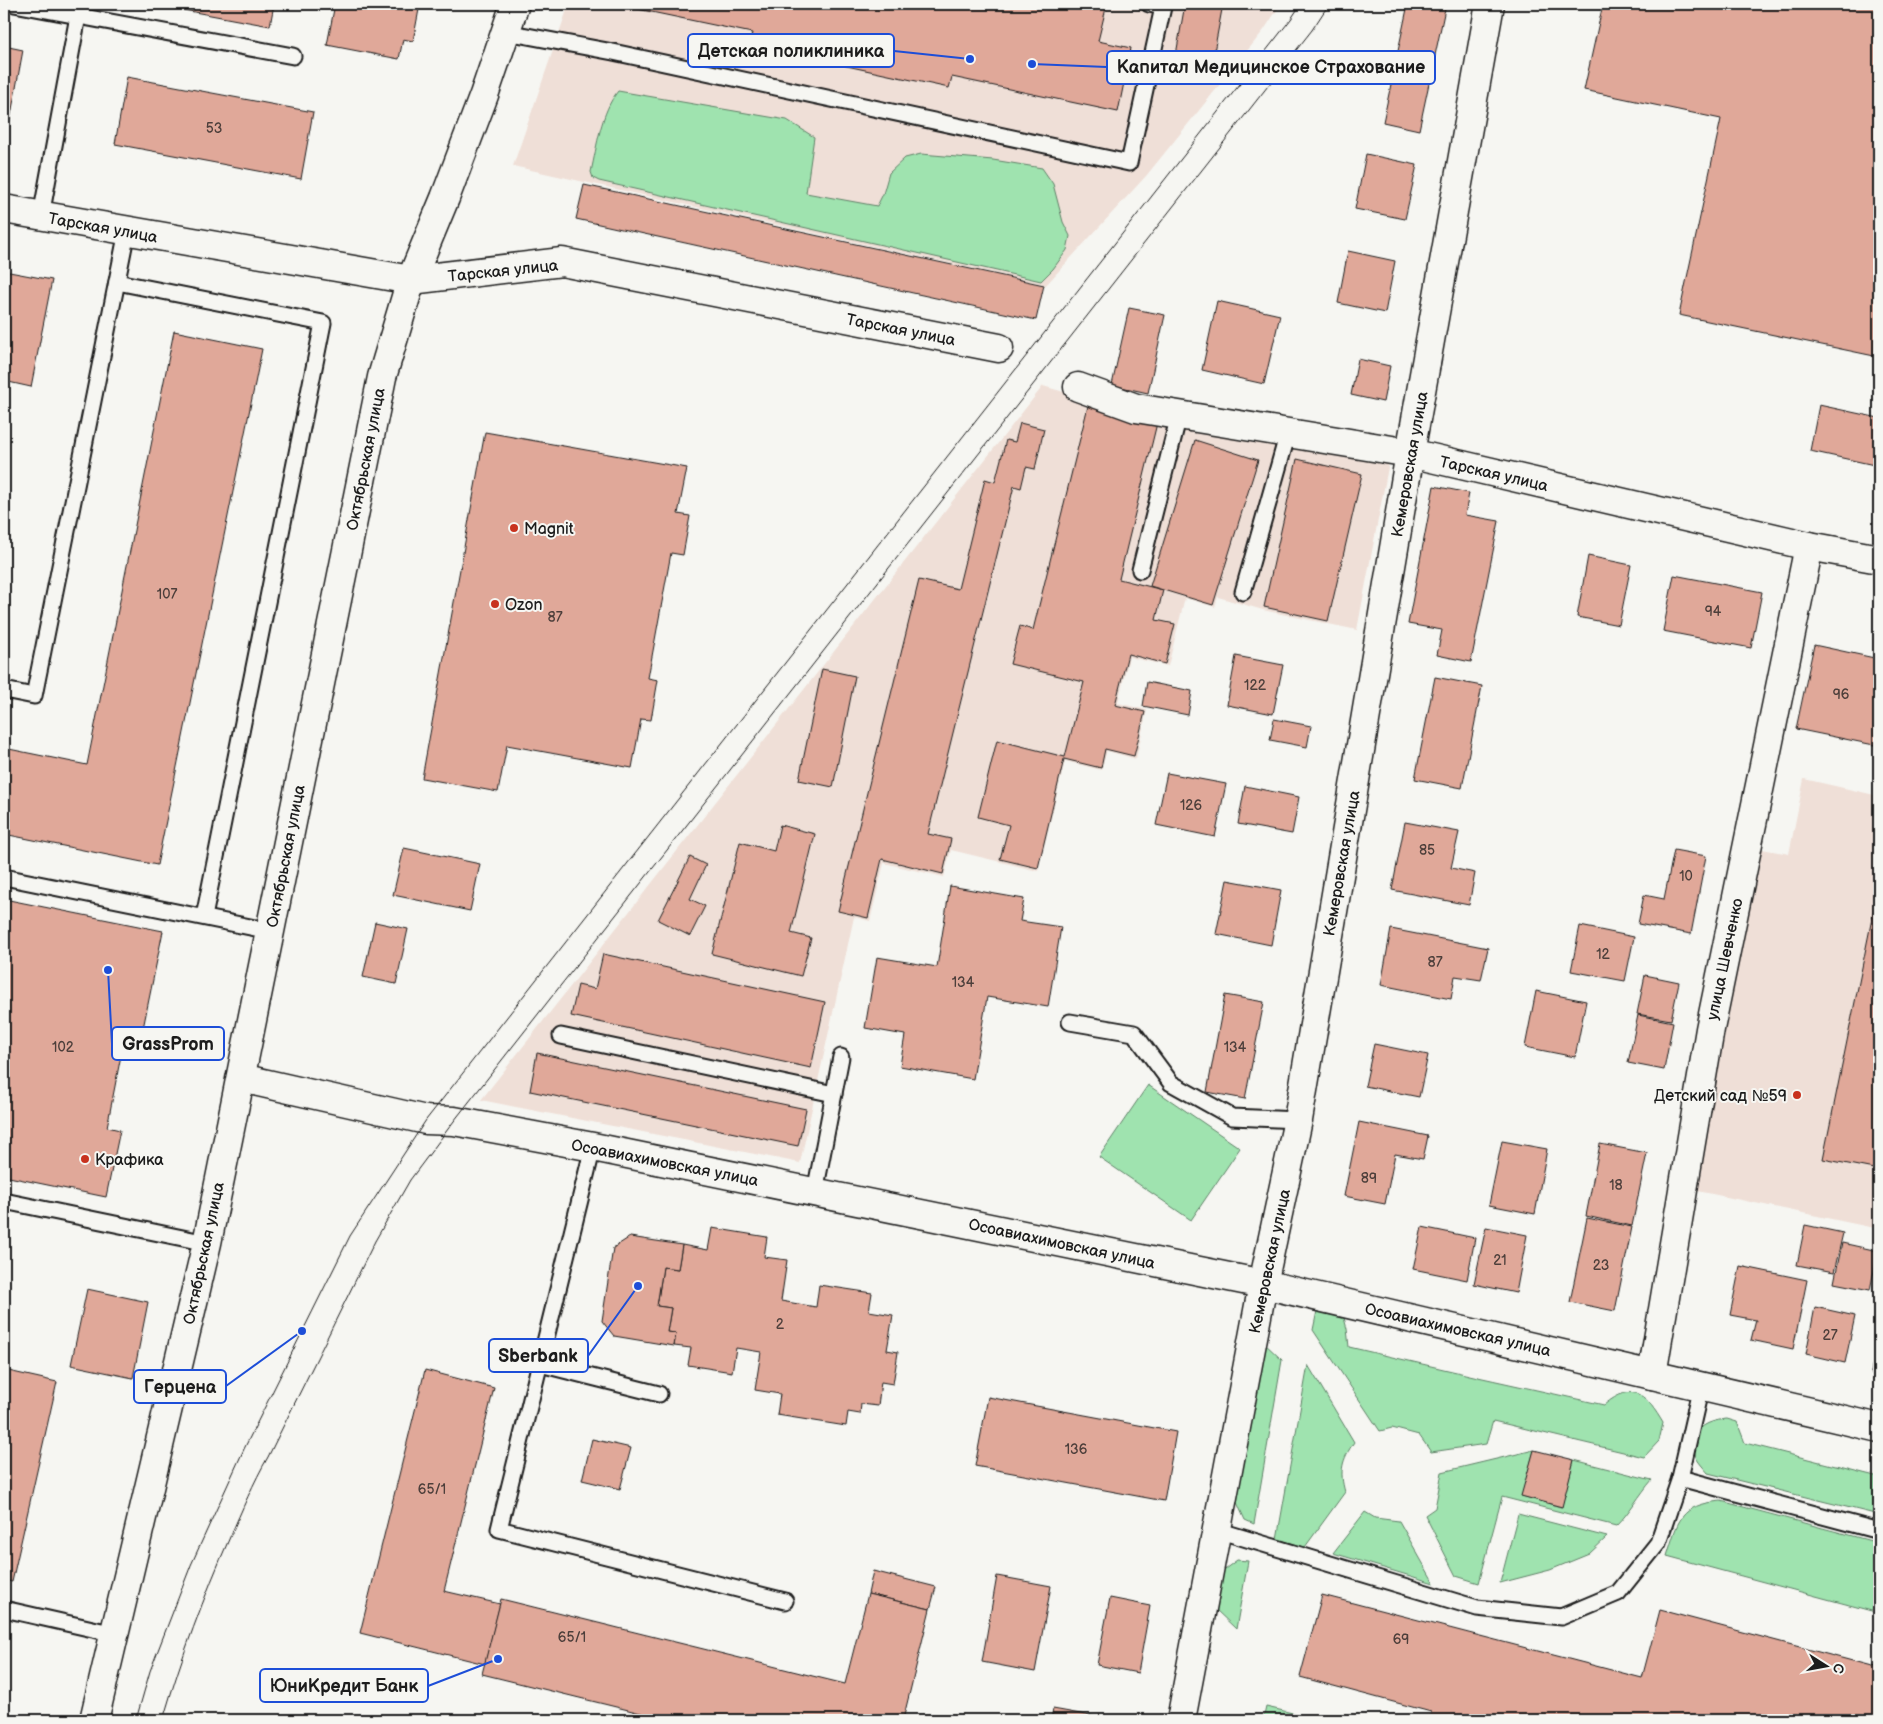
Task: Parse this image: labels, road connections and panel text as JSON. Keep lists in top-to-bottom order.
{
  "streets": {
    "street": [
      "Тарская улица",
      "Октябрьская улица",
      "Кемеровская улица",
      "улица Шевченко",
      "Осоавиахимовская улица"
    ]
  },
  "crossings": [
    ["Тарская улица", "Октябрьская улица"],
    ["Тарская улица", "Кемеровская улица"],
    ["Тарская улица", "улица Шевченко"],
    ["Октябрьская улица", "Осоавиахимовская улица"],
    ["Кемеровская улица", "Осоавиахимовская улица"],
    ["улица Шевченко", "Осоавиахимовская улица"]
  ],
  "places": [
    "Детская поликлиника",
    "Капитал Медицинское Страхование",
    "Magnit",
    "Ozon",
    "GrassProm",
    "Детский сад №59",
    "Крафика",
    "Sberbank",
    "Герцена",
    "ЮниКредит Банк"
  ],
  "house_numbers": [
    "53",
    "107",
    "94",
    "87",
    "122",
    "96",
    "126",
    "85",
    "10",
    "12",
    "87",
    "134",
    "102",
    "134",
    "89",
    "18",
    "21",
    "23",
    "2",
    "27",
    "136",
    "65/1",
    "65/1",
    "69"
  ],
  "north": "right"
}
